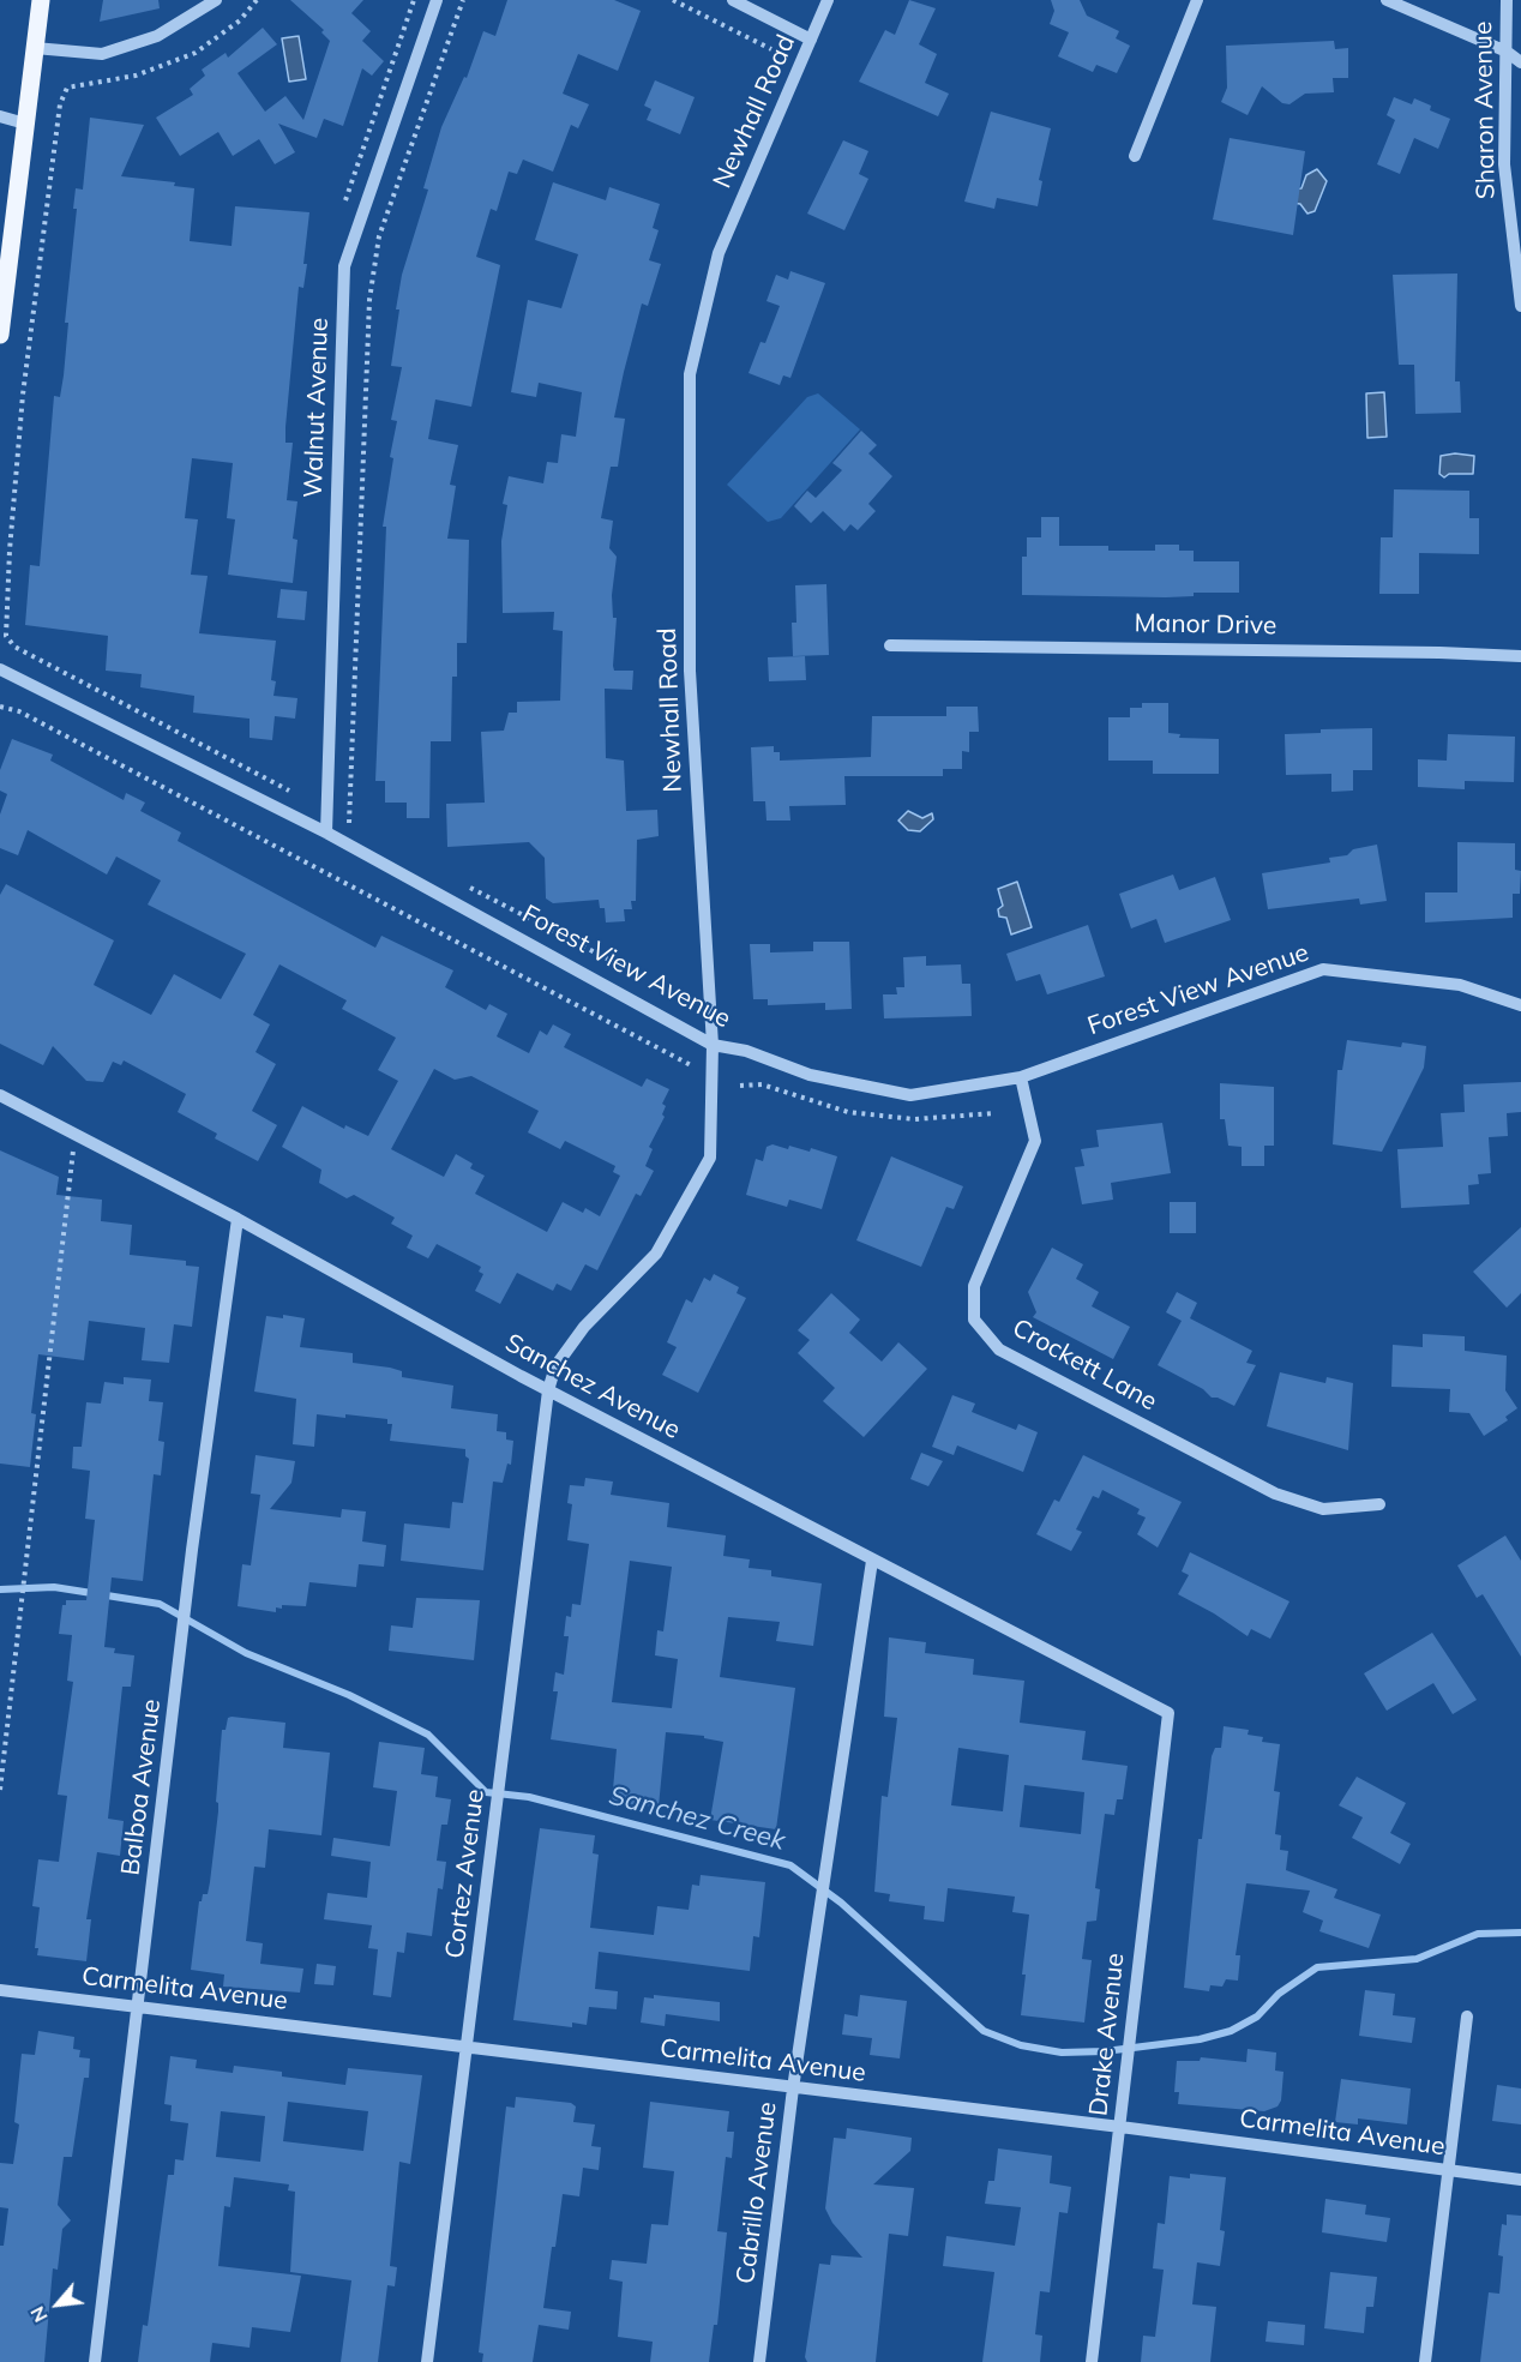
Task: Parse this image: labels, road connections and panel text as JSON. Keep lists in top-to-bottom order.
{
  "streets": {
    "street": [
      "Sharon Avenue",
      "Newhall Road",
      "Walnut Avenue",
      "Manor Drive",
      "Forest View Avenue",
      "Crockett Lane",
      "Sanchez Avenue",
      "Balboa Avenue",
      "Cortez Avenue",
      "Carmelita Avenue",
      "Drake Avenue",
      "Cabrillo Avenue"
    ]
  },
  "crossings": [
    ["Newhall Road", "Forest View Avenue"],
    ["Newhall Road", "Sanchez Avenue"],
    ["Newhall Road", "Cortez Avenue"],
    ["Walnut Avenue", "Forest View Avenue"],
    ["Forest View Avenue", "Crockett Lane"],
    ["Sanchez Avenue", "Balboa Avenue"],
    ["Sanchez Avenue", "Cortez Avenue"],
    ["Sanchez Avenue", "Drake Avenue"],
    ["Sanchez Avenue", "Cabrillo Avenue"],
    ["Balboa Avenue", "Carmelita Avenue"],
    ["Cortez Avenue", "Carmelita Avenue"],
    ["Carmelita Avenue", "Drake Avenue"],
    ["Carmelita Avenue", "Cabrillo Avenue"]
  ],
  "water": ["Sanchez Creek"],
  "north": "bottom left"
}
